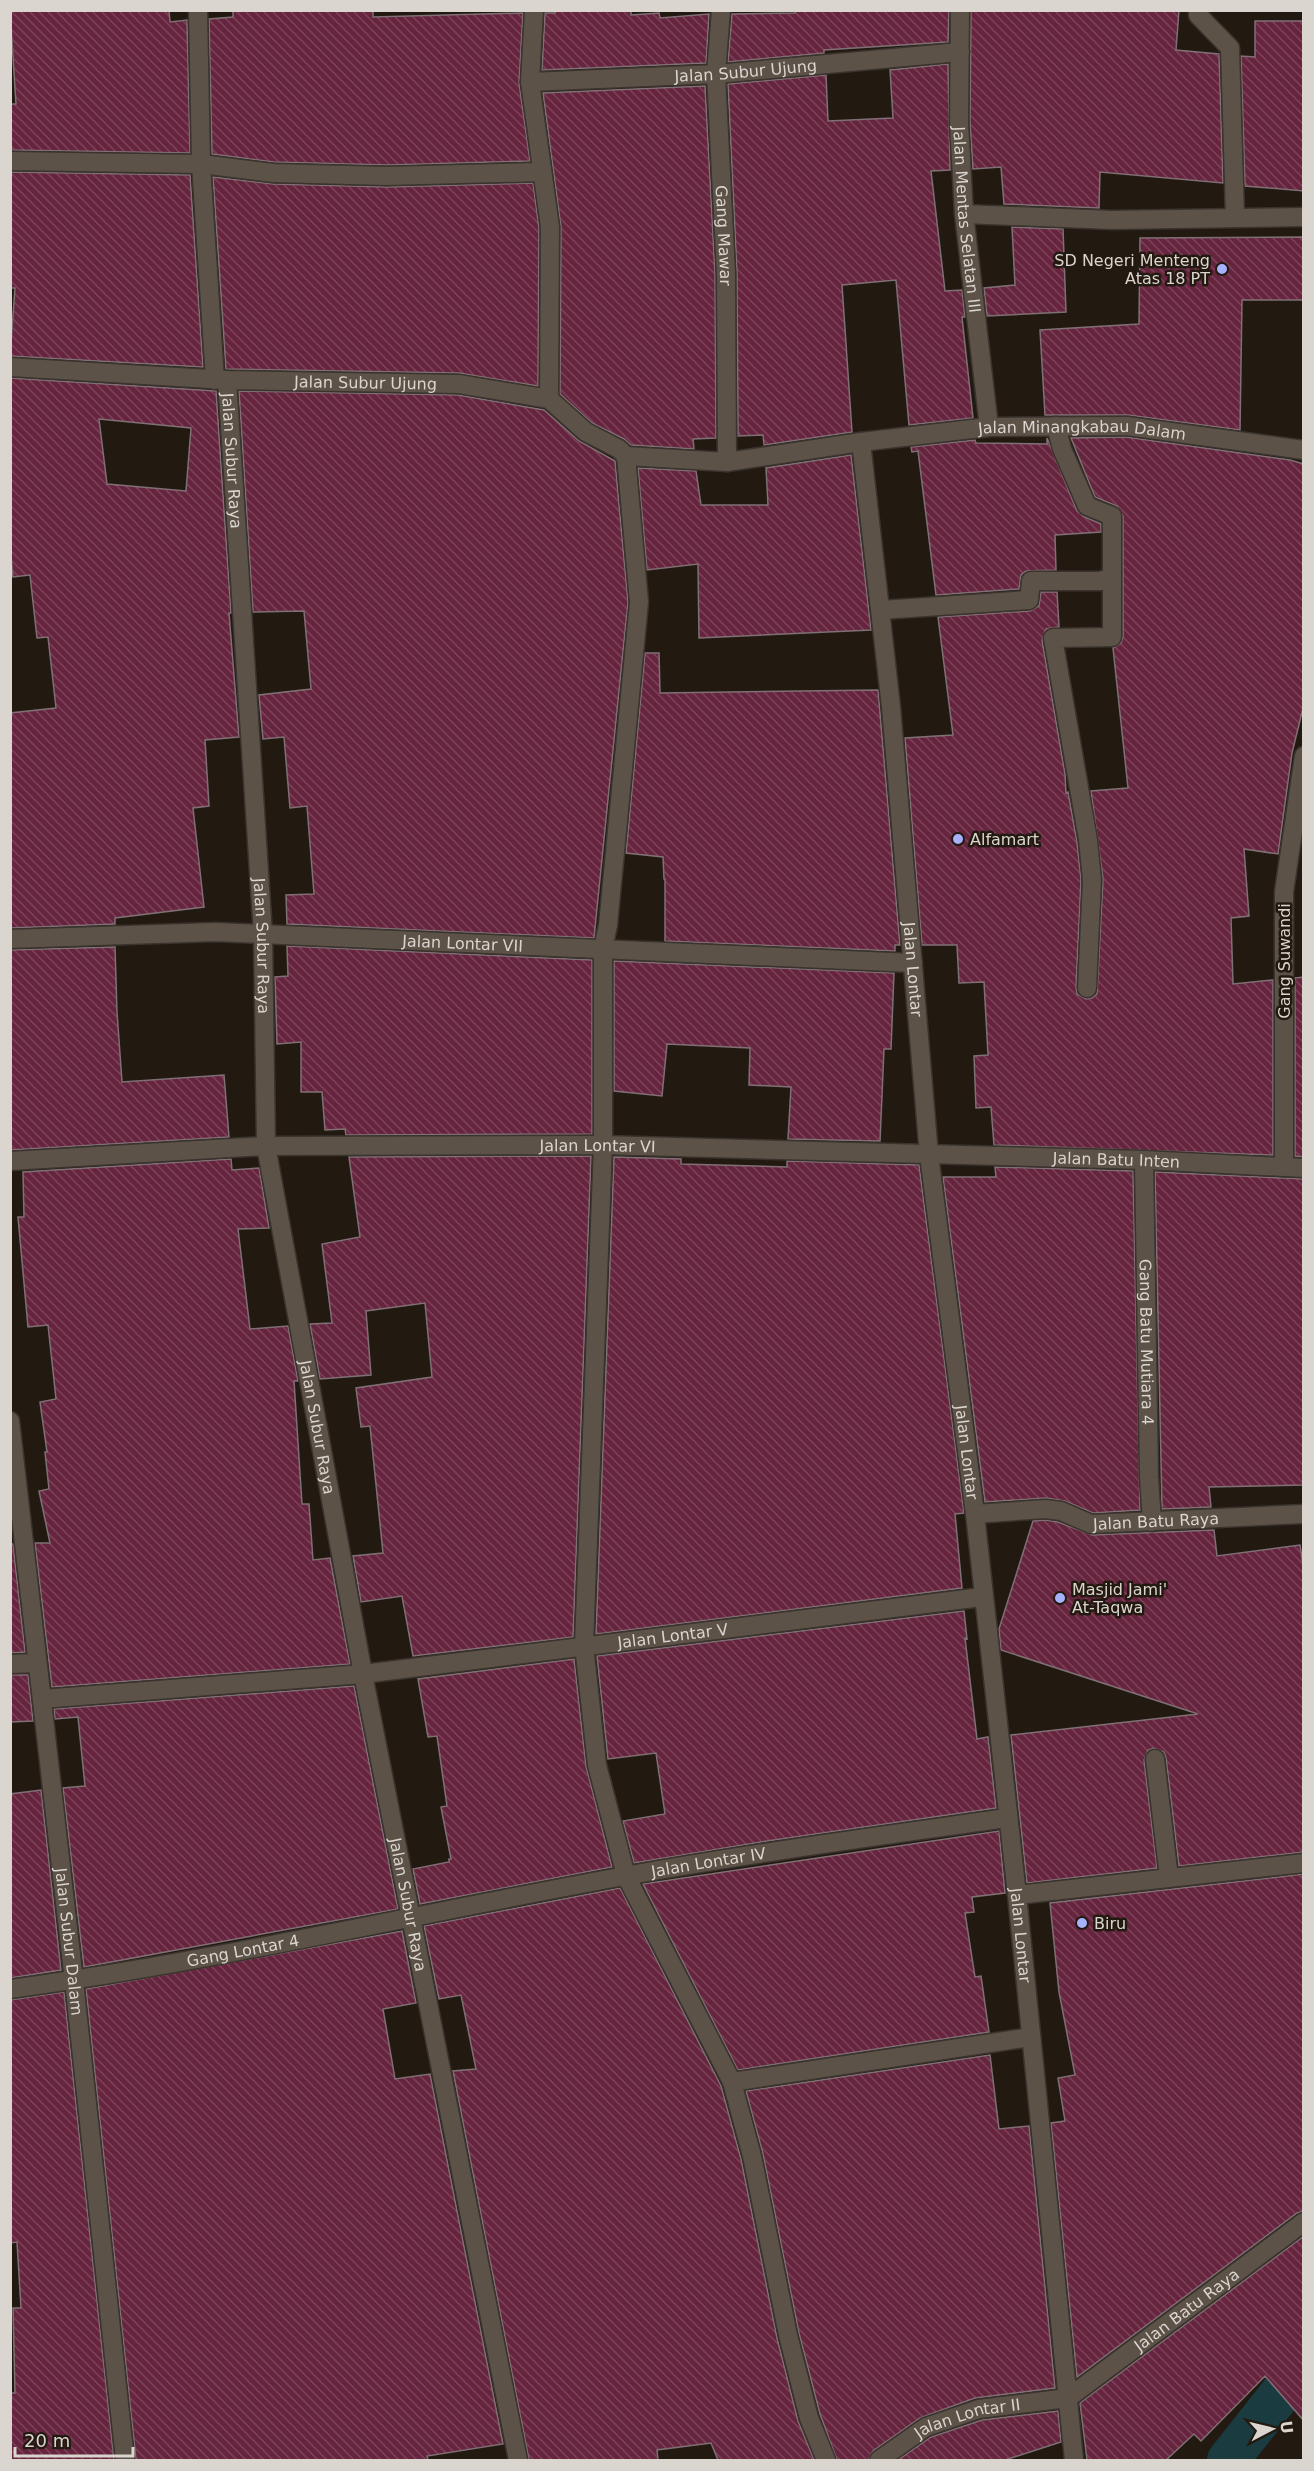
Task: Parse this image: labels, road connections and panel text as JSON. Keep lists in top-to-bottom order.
{
  "streets": {
    "street": [
      "Jalan Subur Ujung",
      "Jalan Mentas Selatan III",
      "Gang Mawar",
      "Jalan Minangkabau Dalam",
      "Jalan Subur Raya",
      "Jalan Lontar VII",
      "Gang Suwandi",
      "Jalan Lontar",
      "Jalan Lontar VI",
      "Jalan Batu Inten",
      "Gang Batu Mutiara 4",
      "Jalan Batu Raya",
      "Jalan Lontar V",
      "Jalan Lontar IV",
      "Jalan Subur Dalam",
      "Gang Lontar 4",
      "Jalan Lontar II"
    ]
  },
  "crossings": [
    ["Jalan Subur Ujung", "Jalan Mentas Selatan III"],
    ["Jalan Subur Ujung", "Gang Mawar"],
    ["Jalan Subur Ujung", "Jalan Subur Raya"],
    ["Jalan Mentas Selatan III", "Jalan Minangkabau Dalam"],
    ["Jalan Minangkabau Dalam", "Jalan Lontar"],
    ["Jalan Subur Raya", "Jalan Lontar VII"],
    ["Jalan Subur Raya", "Jalan Lontar VI"],
    ["Jalan Subur Raya", "Jalan Lontar V"],
    ["Jalan Subur Raya", "Jalan Lontar IV"],
    ["Jalan Subur Raya", "Gang Lontar 4"],
    ["Jalan Lontar VII", "Jalan Lontar"],
    ["Gang Suwandi", "Jalan Batu Inten"],
    ["Jalan Lontar", "Jalan Lontar VI"],
    ["Jalan Lontar", "Jalan Batu Inten"],
    ["Jalan Lontar", "Jalan Batu Raya"],
    ["Jalan Lontar", "Jalan Lontar V"],
    ["Jalan Lontar", "Jalan Lontar IV"],
    ["Jalan Lontar", "Jalan Lontar II"],
    ["Jalan Lontar VI", "Jalan Batu Inten"],
    ["Jalan Batu Inten", "Gang Batu Mutiara 4"],
    ["Gang Batu Mutiara 4", "Jalan Batu Raya"],
    ["Jalan Batu Raya", "Jalan Lontar II"],
    ["Jalan Lontar V", "Jalan Subur Dalam"],
    ["Jalan Lontar IV", "Gang Lontar 4"],
    ["Jalan Subur Dalam", "Gang Lontar 4"]
  ],
  "places": [
    "SD Negeri Menteng Atas 18 PT",
    "Alfamart",
    "Masjid Jami' At-Taqwa",
    "Biru"
  ],
  "scale_bar": "20 m",
  "north": "right"
}
